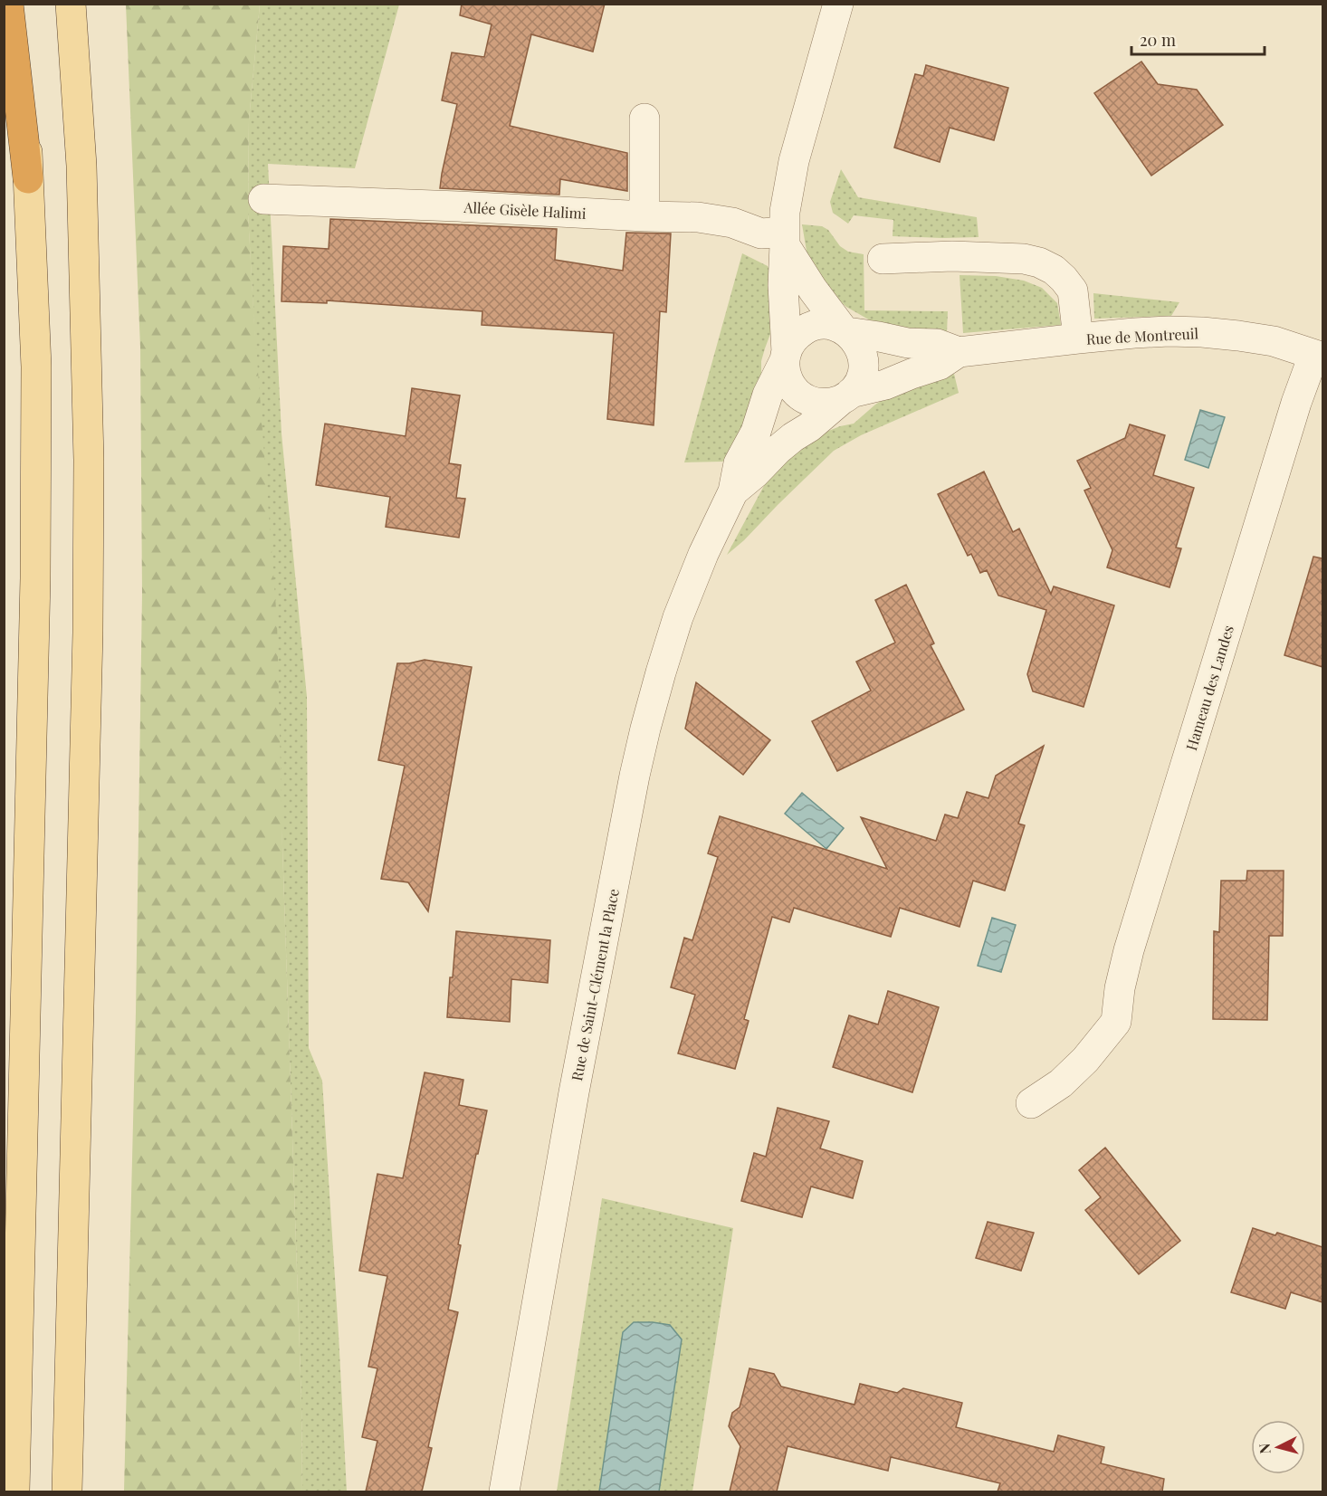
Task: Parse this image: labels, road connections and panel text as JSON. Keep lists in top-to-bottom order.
{
  "streets": {
    "street": [
      "Allée Gisèle Halimi",
      "Rue de Montreuil",
      "Hameau des Landes",
      "Rue de Saint-Clément la Place"
    ]
  },
  "crossings": [
    ["Allée Gisèle Halimi", "Rue de Saint-Clément la Place"],
    ["Rue de Montreuil", "Hameau des Landes"],
    ["Rue de Montreuil", "Rue de Saint-Clément la Place"]
  ],
  "scale_bar": "20 m",
  "north": "left"
}
